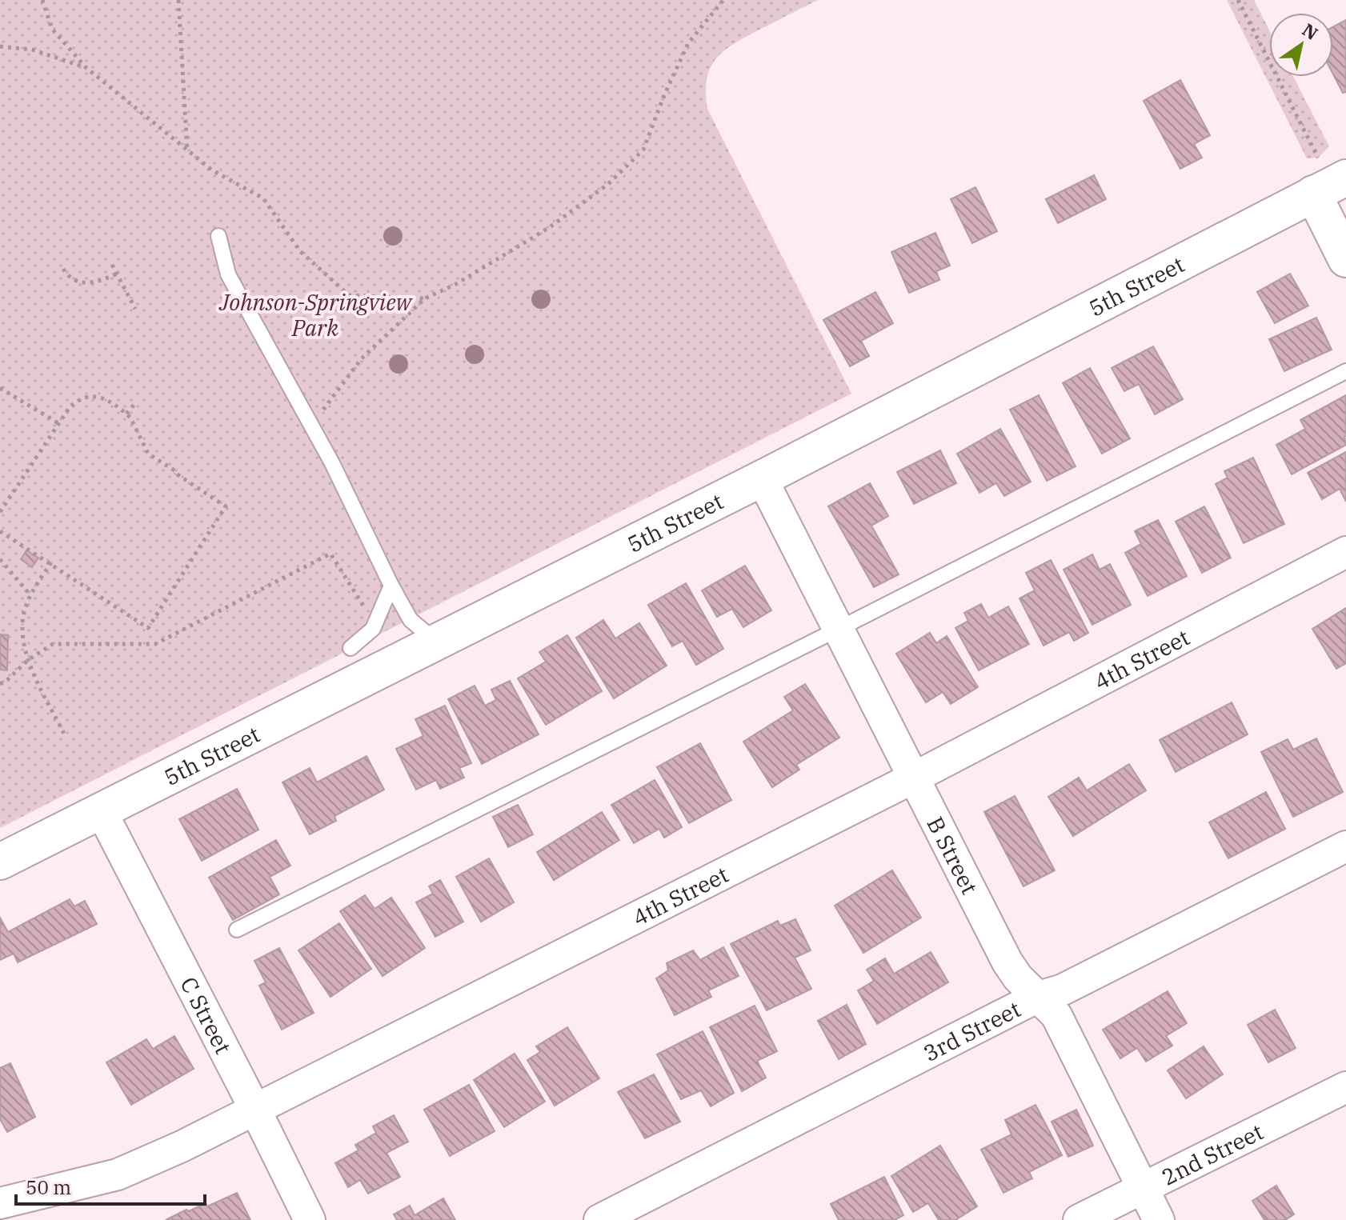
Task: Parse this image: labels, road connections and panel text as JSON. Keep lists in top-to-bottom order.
{
  "streets": {
    "street": [
      "5th Street",
      "4th Street",
      "B Street",
      "C Street",
      "3rd Street",
      "2nd Street"
    ]
  },
  "crossings": [
    ["5th Street", "B Street"],
    ["5th Street", "C Street"],
    ["4th Street", "B Street"],
    ["4th Street", "C Street"],
    ["B Street", "3rd Street"],
    ["B Street", "2nd Street"]
  ],
  "parks": ["Johnson-Springview Park"],
  "scale_bar": "50 m",
  "north": "top right"
}
